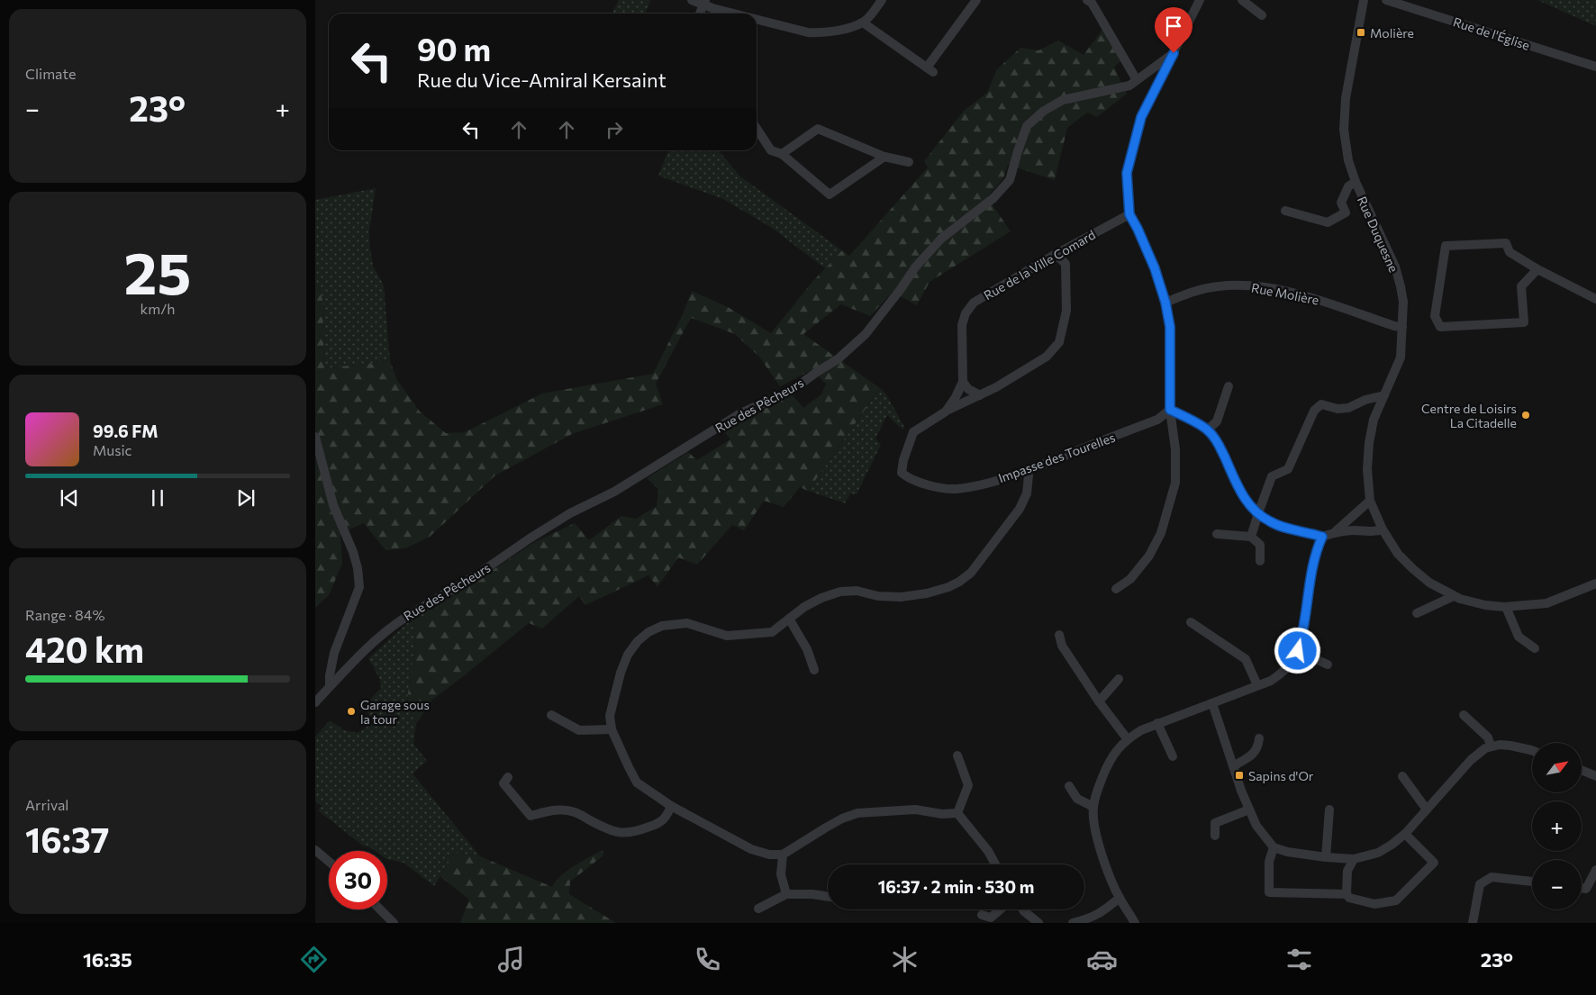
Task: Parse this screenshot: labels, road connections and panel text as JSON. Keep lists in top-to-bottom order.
{
  "streets": {
    "street": [
      "Rue de l'Église",
      "Rue Duquesne",
      "Rue de la Ville Comard",
      "Rue Molière",
      "Rue des Pêcheurs",
      "Impasse des Tourelles"
    ]
  },
  "crossings": [
    ["Rue Duquesne", "Rue Molière"],
    ["Rue de la Ville Comard", "Impasse des Tourelles"]
  ],
  "places": {
    "transit": ["Molière", "Sapins d'Or"],
    "other": ["Centre de Loisirs La Citadelle", "Garage sous la tour"]
  },
  "north": "top right",
  "page": {
    "tile": [
      "Climate",
      ["25", "km/h"],
      ["Range · 84%", "420 km"],
      ["Arrival", "16:37"]
    ],
    "turn": ["90 m", "Rue du Vice-Amiral Kersaint"],
    "heat": ["−", "23°", "+"],
    "song": ["99.6 FM", "Music"],
    "map_buttons": ["+", "−"],
    "limit": "30",
    "trip": "16:37 · 2 min · 530 m",
    "tabs": ["16:35", "23°"]
  }
}
